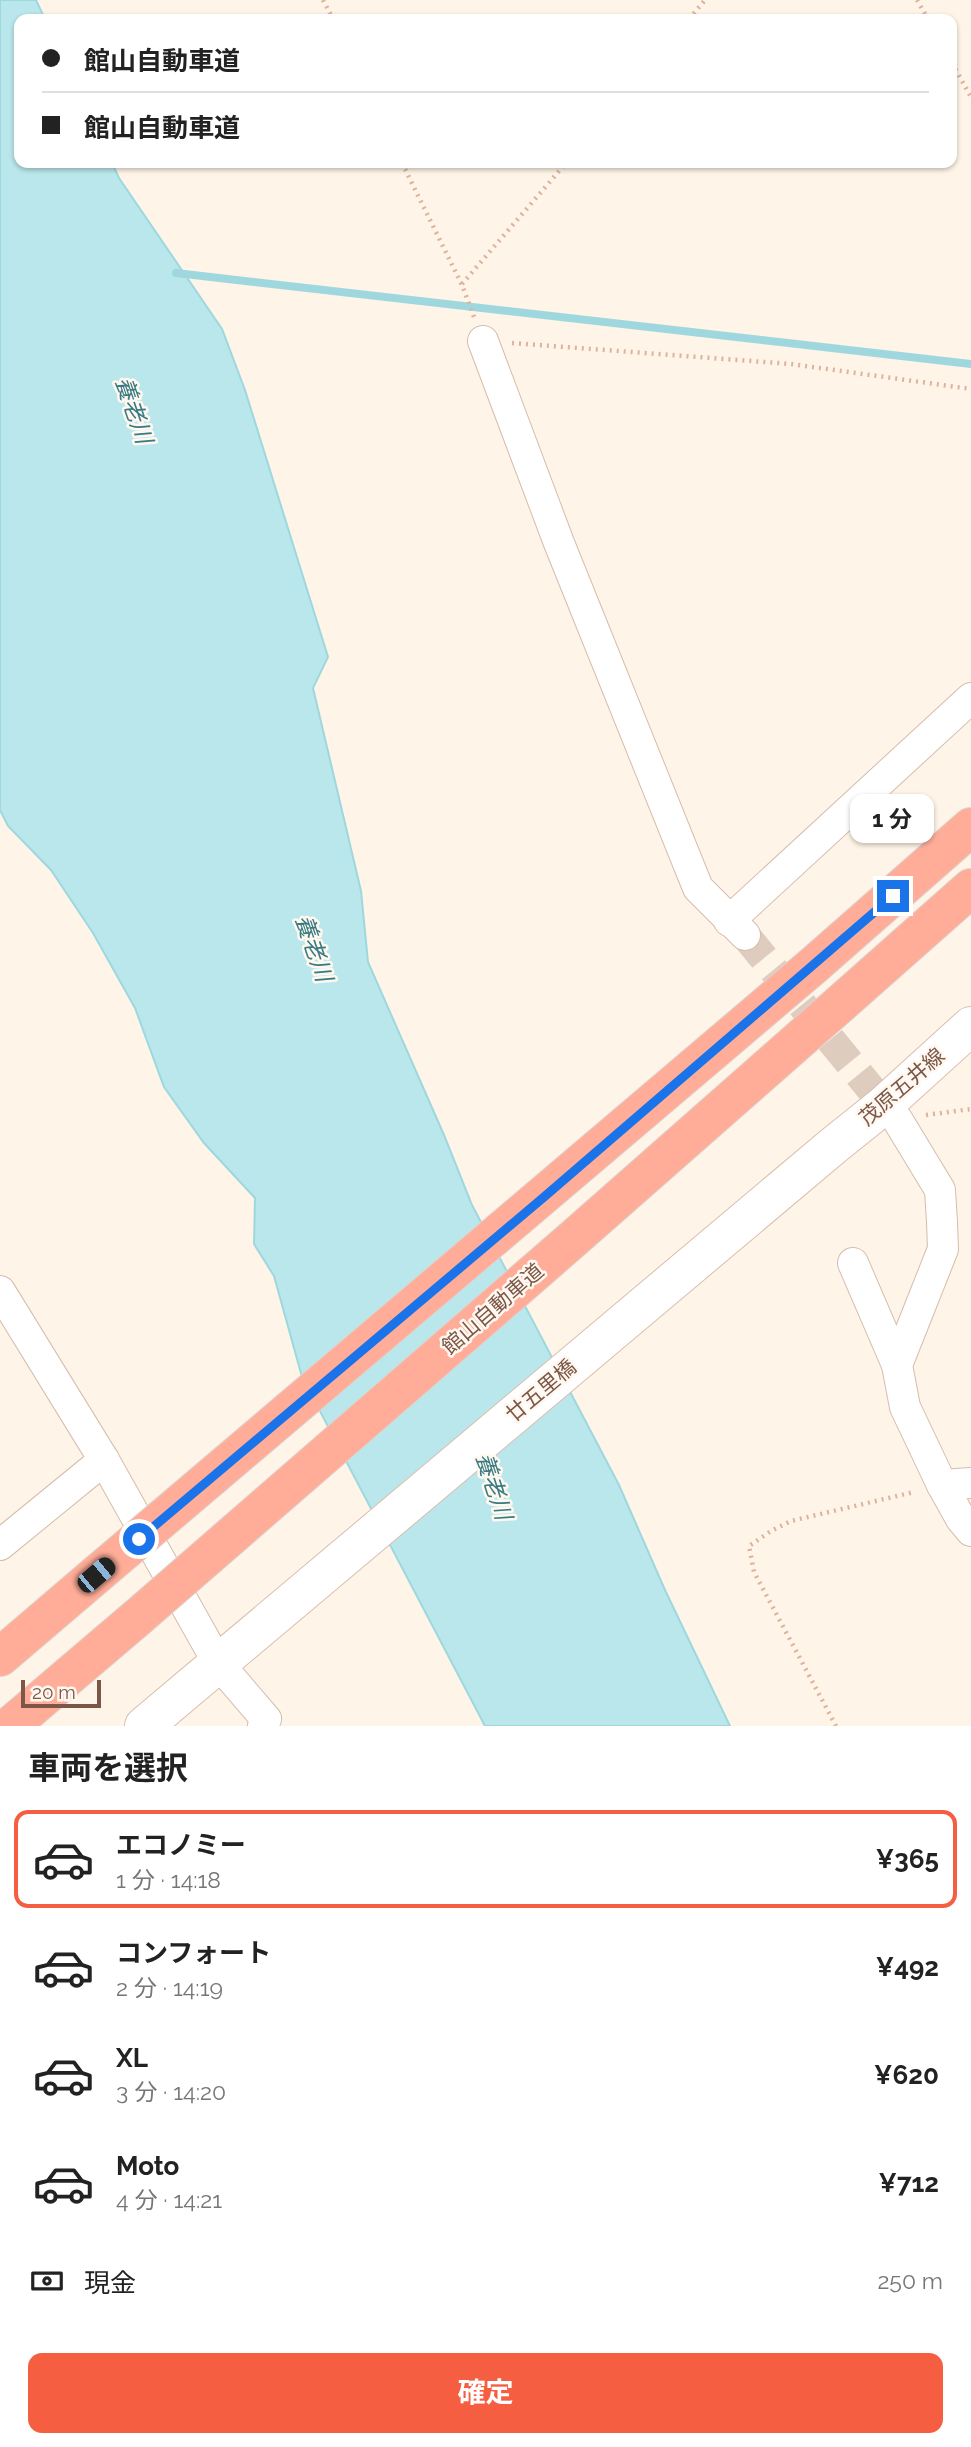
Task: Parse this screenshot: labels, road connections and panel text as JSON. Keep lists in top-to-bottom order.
{
  "streets": {
    "highway": ["館山自動車道"],
    "main road": ["茂原五井線", "廿五里橋"]
  },
  "crossings": [
    ["茂原五井線", "廿五里橋"]
  ],
  "water": ["養老川"],
  "scale_bar": "20 m",
  "page": {
    "banner": ["館山自動車道", "館山自動車道"],
    "bubble": "1 分",
    "scale": "20 m",
    "heading": "車両を選択",
    "list": [
      {
        "name": "エコノミー",
        "note": "1 分 · 14:18",
        "value": "¥365"
      },
      {
        "name": "コンフォート",
        "note": "2 分 · 14:19",
        "value": "¥492"
      },
      {
        "name": "XL",
        "note": "3 分 · 14:20",
        "value": "¥620"
      },
      {
        "name": "Moto",
        "note": "4 分 · 14:21",
        "value": "¥712"
      }
    ],
    "pay": ["現金", "250 m"],
    "buttons": "確定"
  }
}
